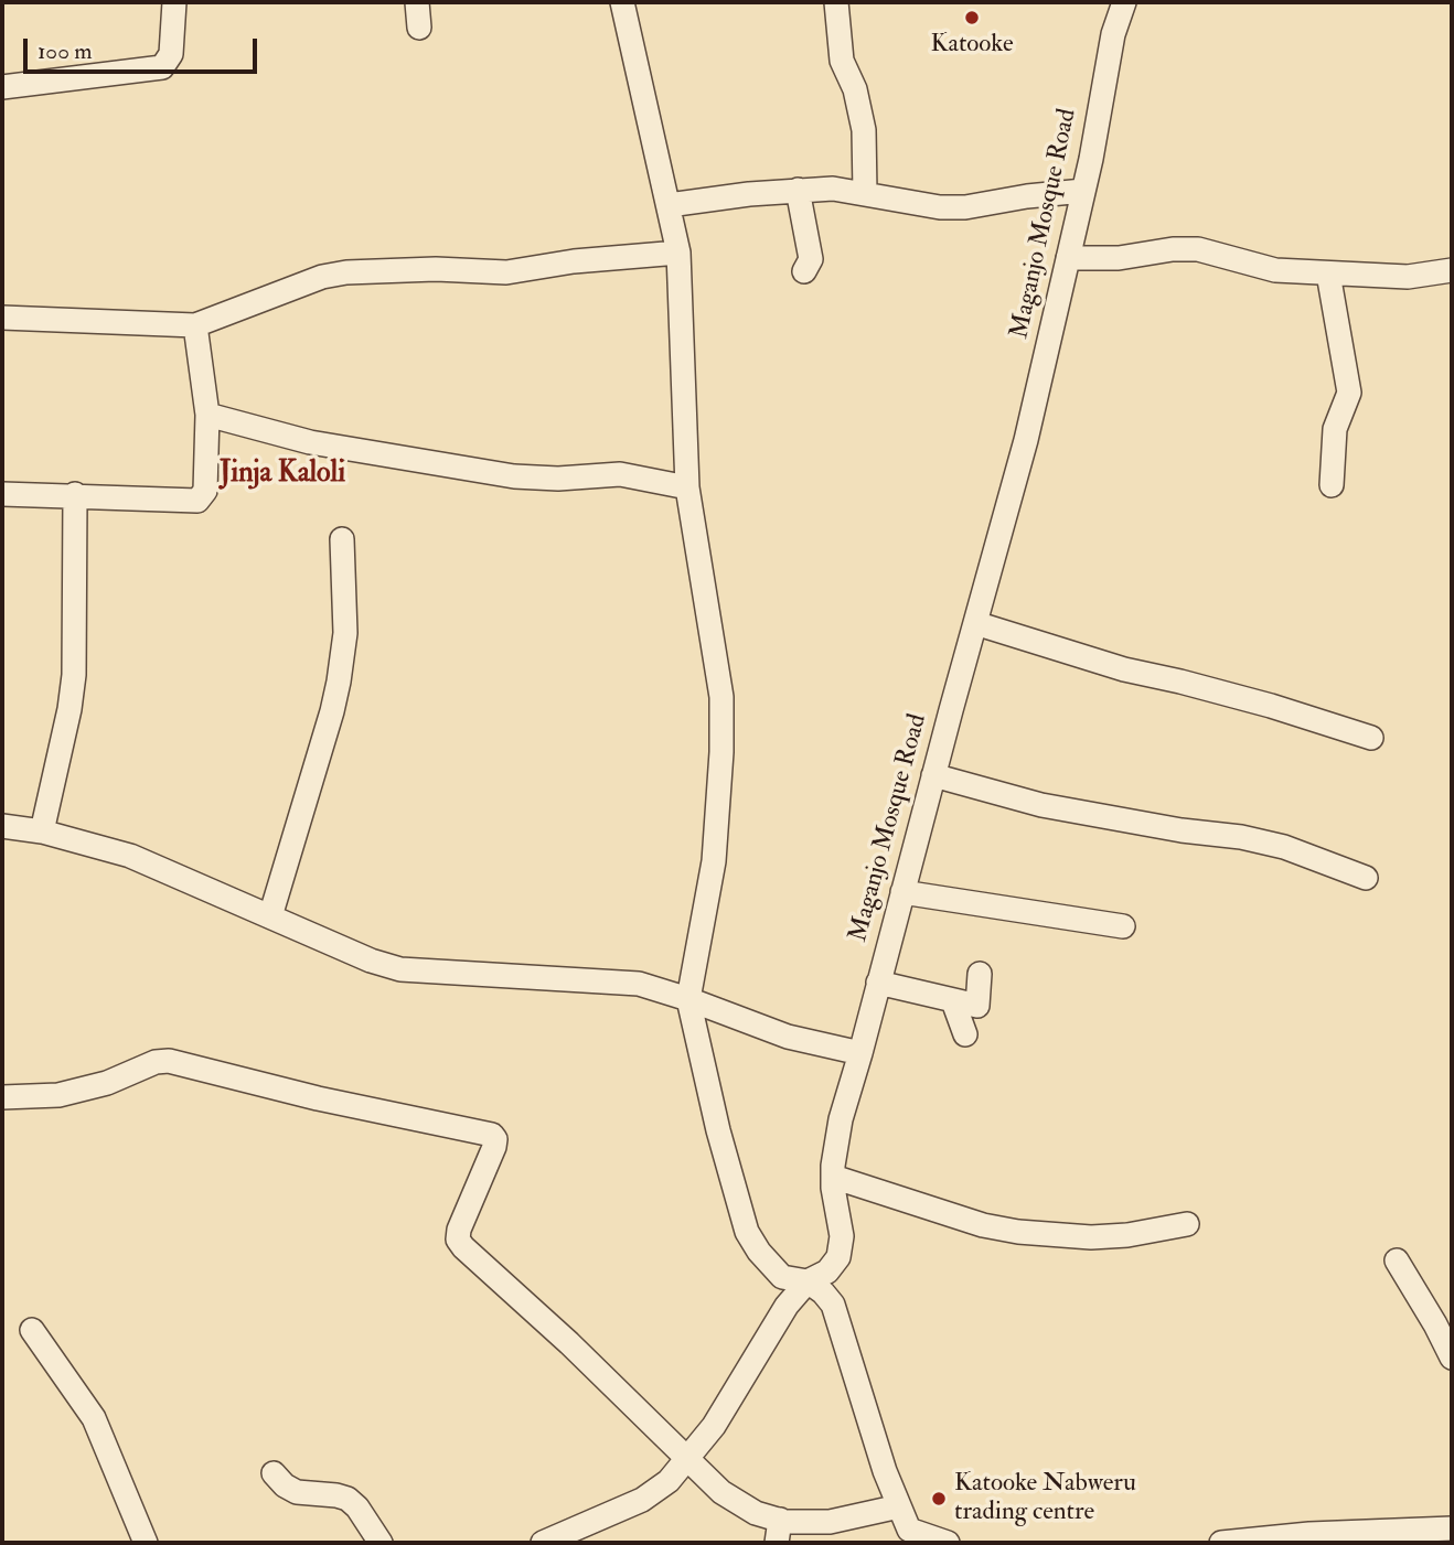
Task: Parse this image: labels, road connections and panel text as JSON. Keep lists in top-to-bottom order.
{
  "streets": {
    "street": ["Maganjo Mosque Road"]
  },
  "districts": ["Jinja Kaloli"],
  "places": ["Katooke", "Katooke Nabweru trading centre"],
  "scale_bar": "100 m"
}
